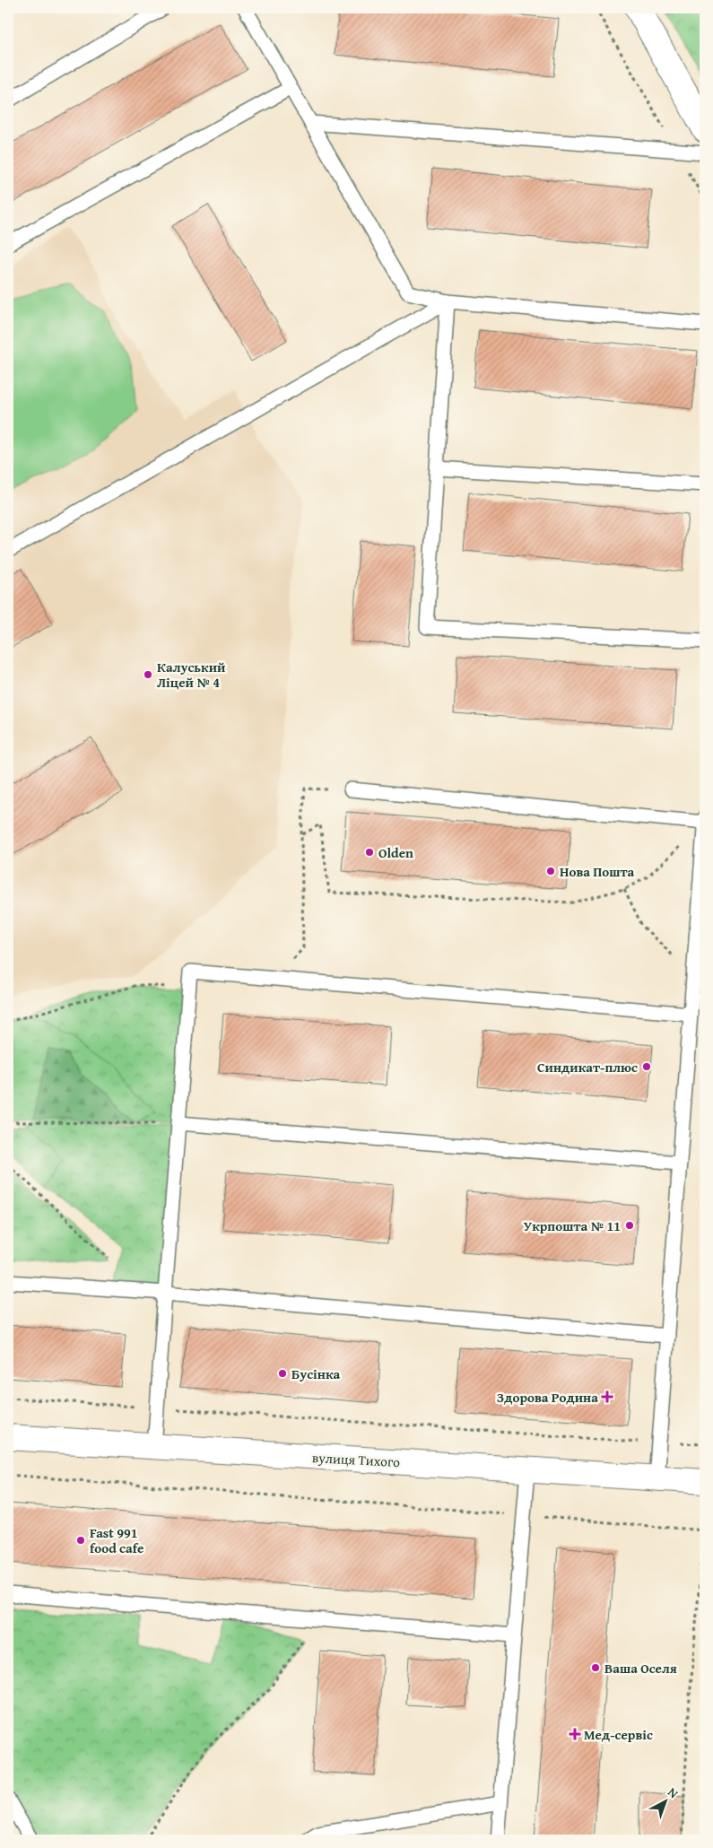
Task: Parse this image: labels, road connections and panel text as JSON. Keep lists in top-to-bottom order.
{
  "streets": {
    "street": ["вулиця Тихого"]
  },
  "places": {
    "other": [
      "Калуський Ліцей № 4",
      "Olden",
      "Нова Пошта",
      "Синдикат-плюс",
      "Укрпошта № 11",
      "Бусінка",
      "Fast 991 food cafe",
      "Ваша Оселя"
    ],
    "health": ["Здорова Родина", "Мед-сервіс"]
  },
  "north": "top right"
}
